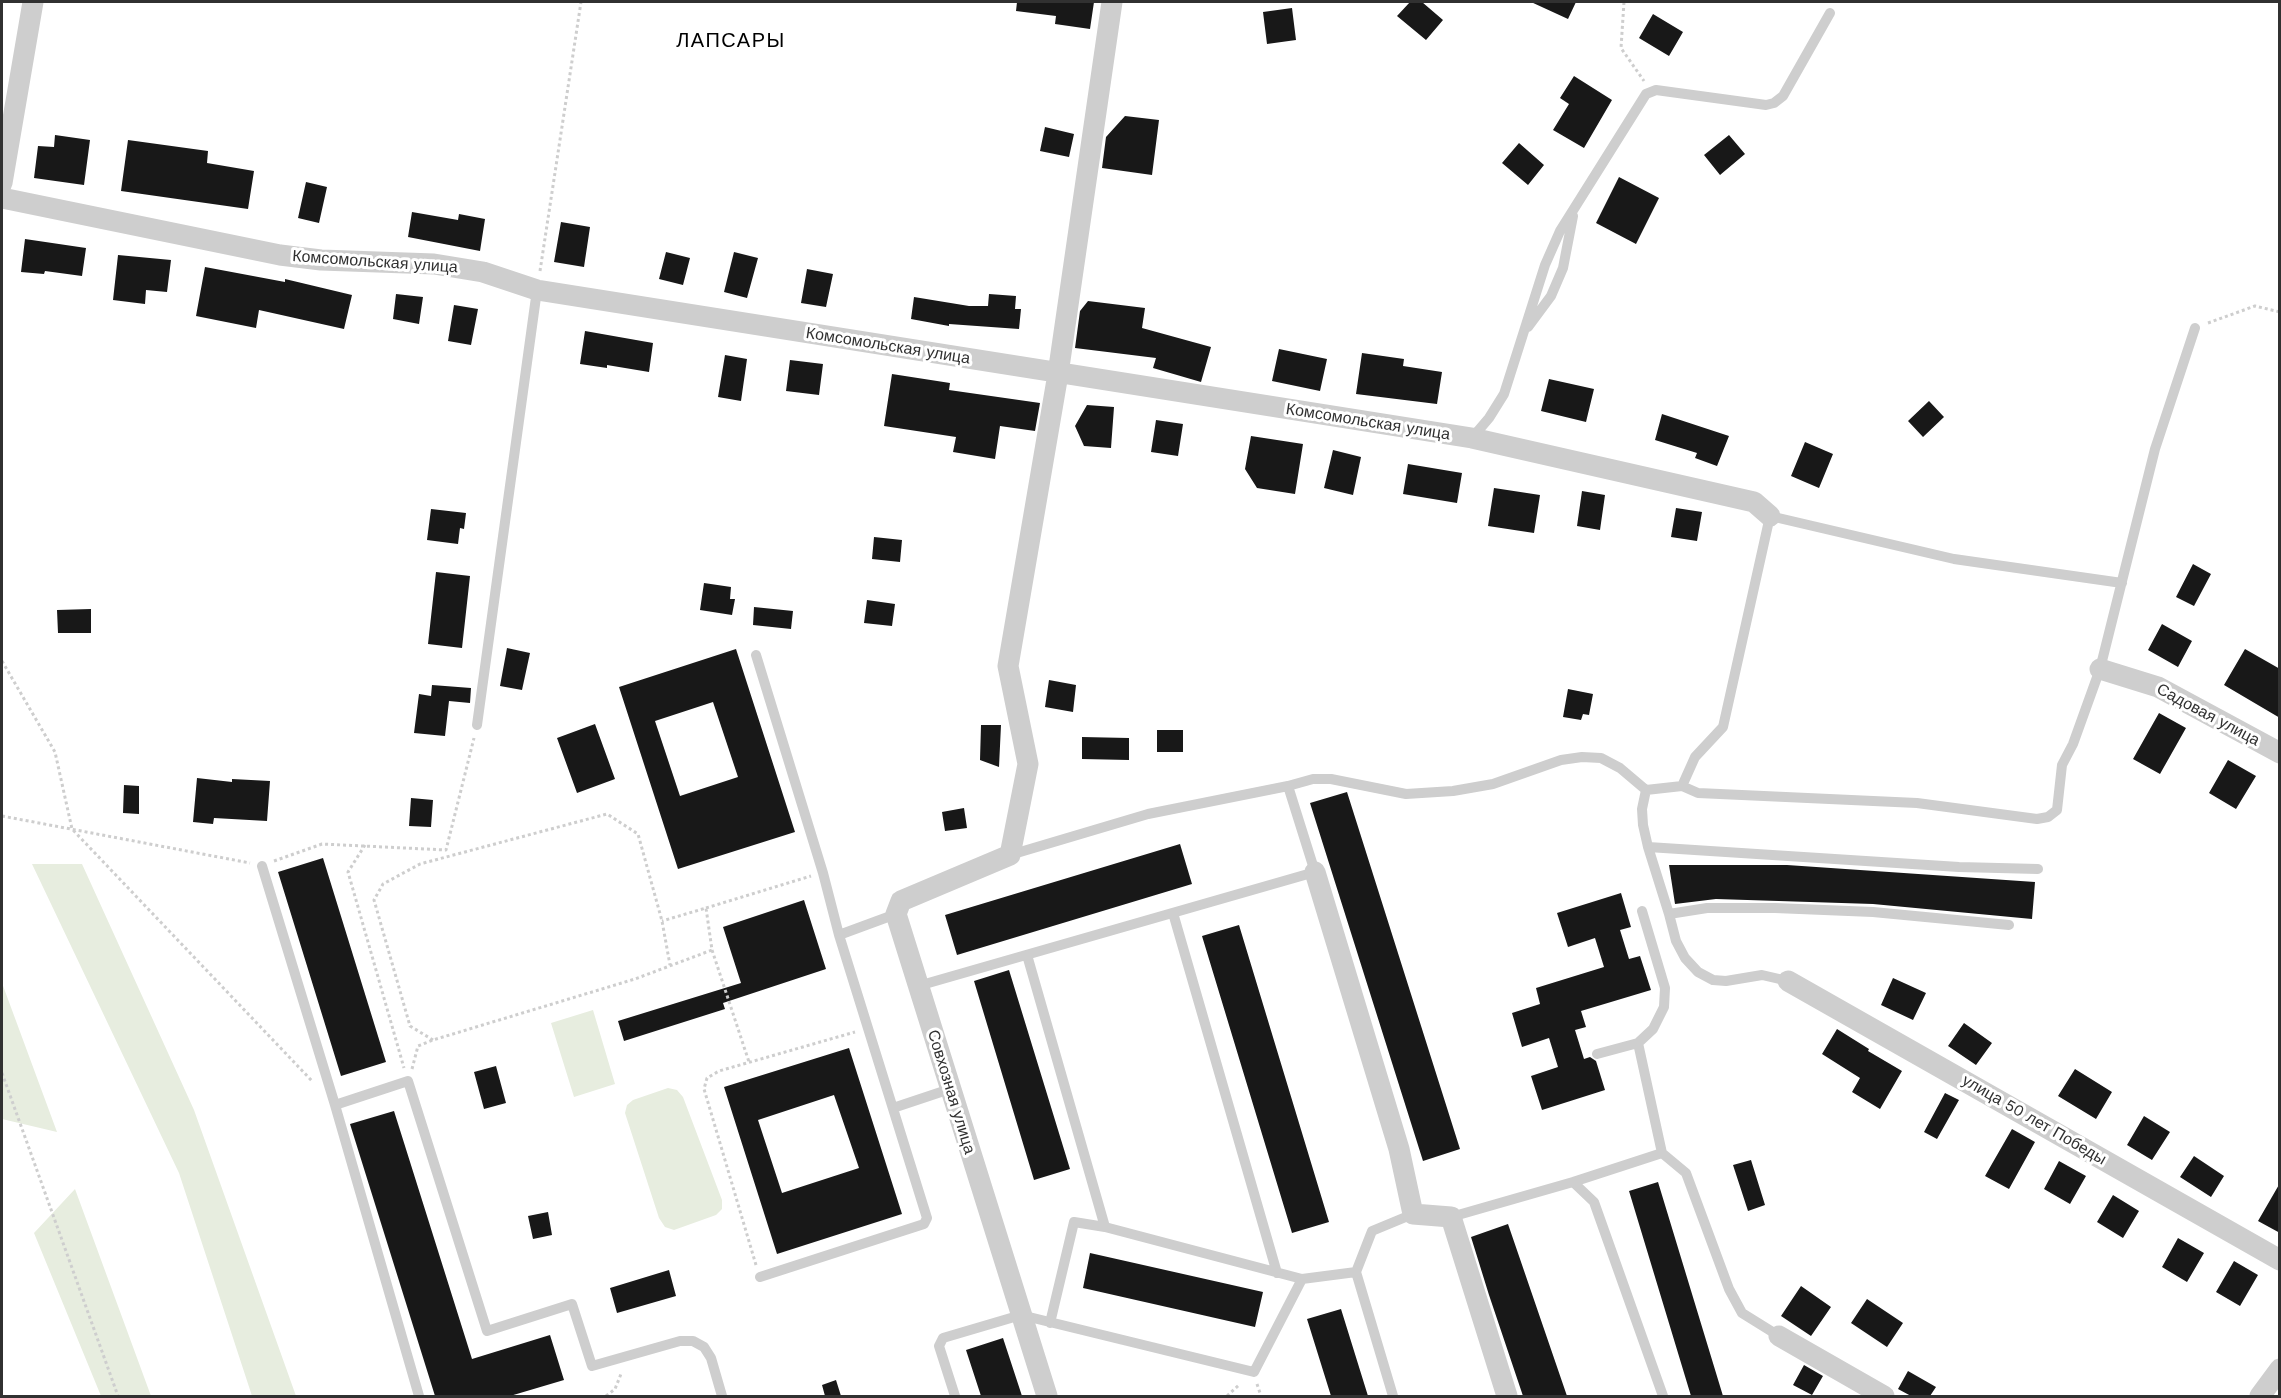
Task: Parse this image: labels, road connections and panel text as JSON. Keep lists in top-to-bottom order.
{
  "streets": {
    "street": [
      "Комсомольская улица",
      "Садовая улица",
      "Совхозная улица",
      "улица 50 лет Победы"
    ]
  },
  "districts": ["ЛАПСАРЫ"]
}
